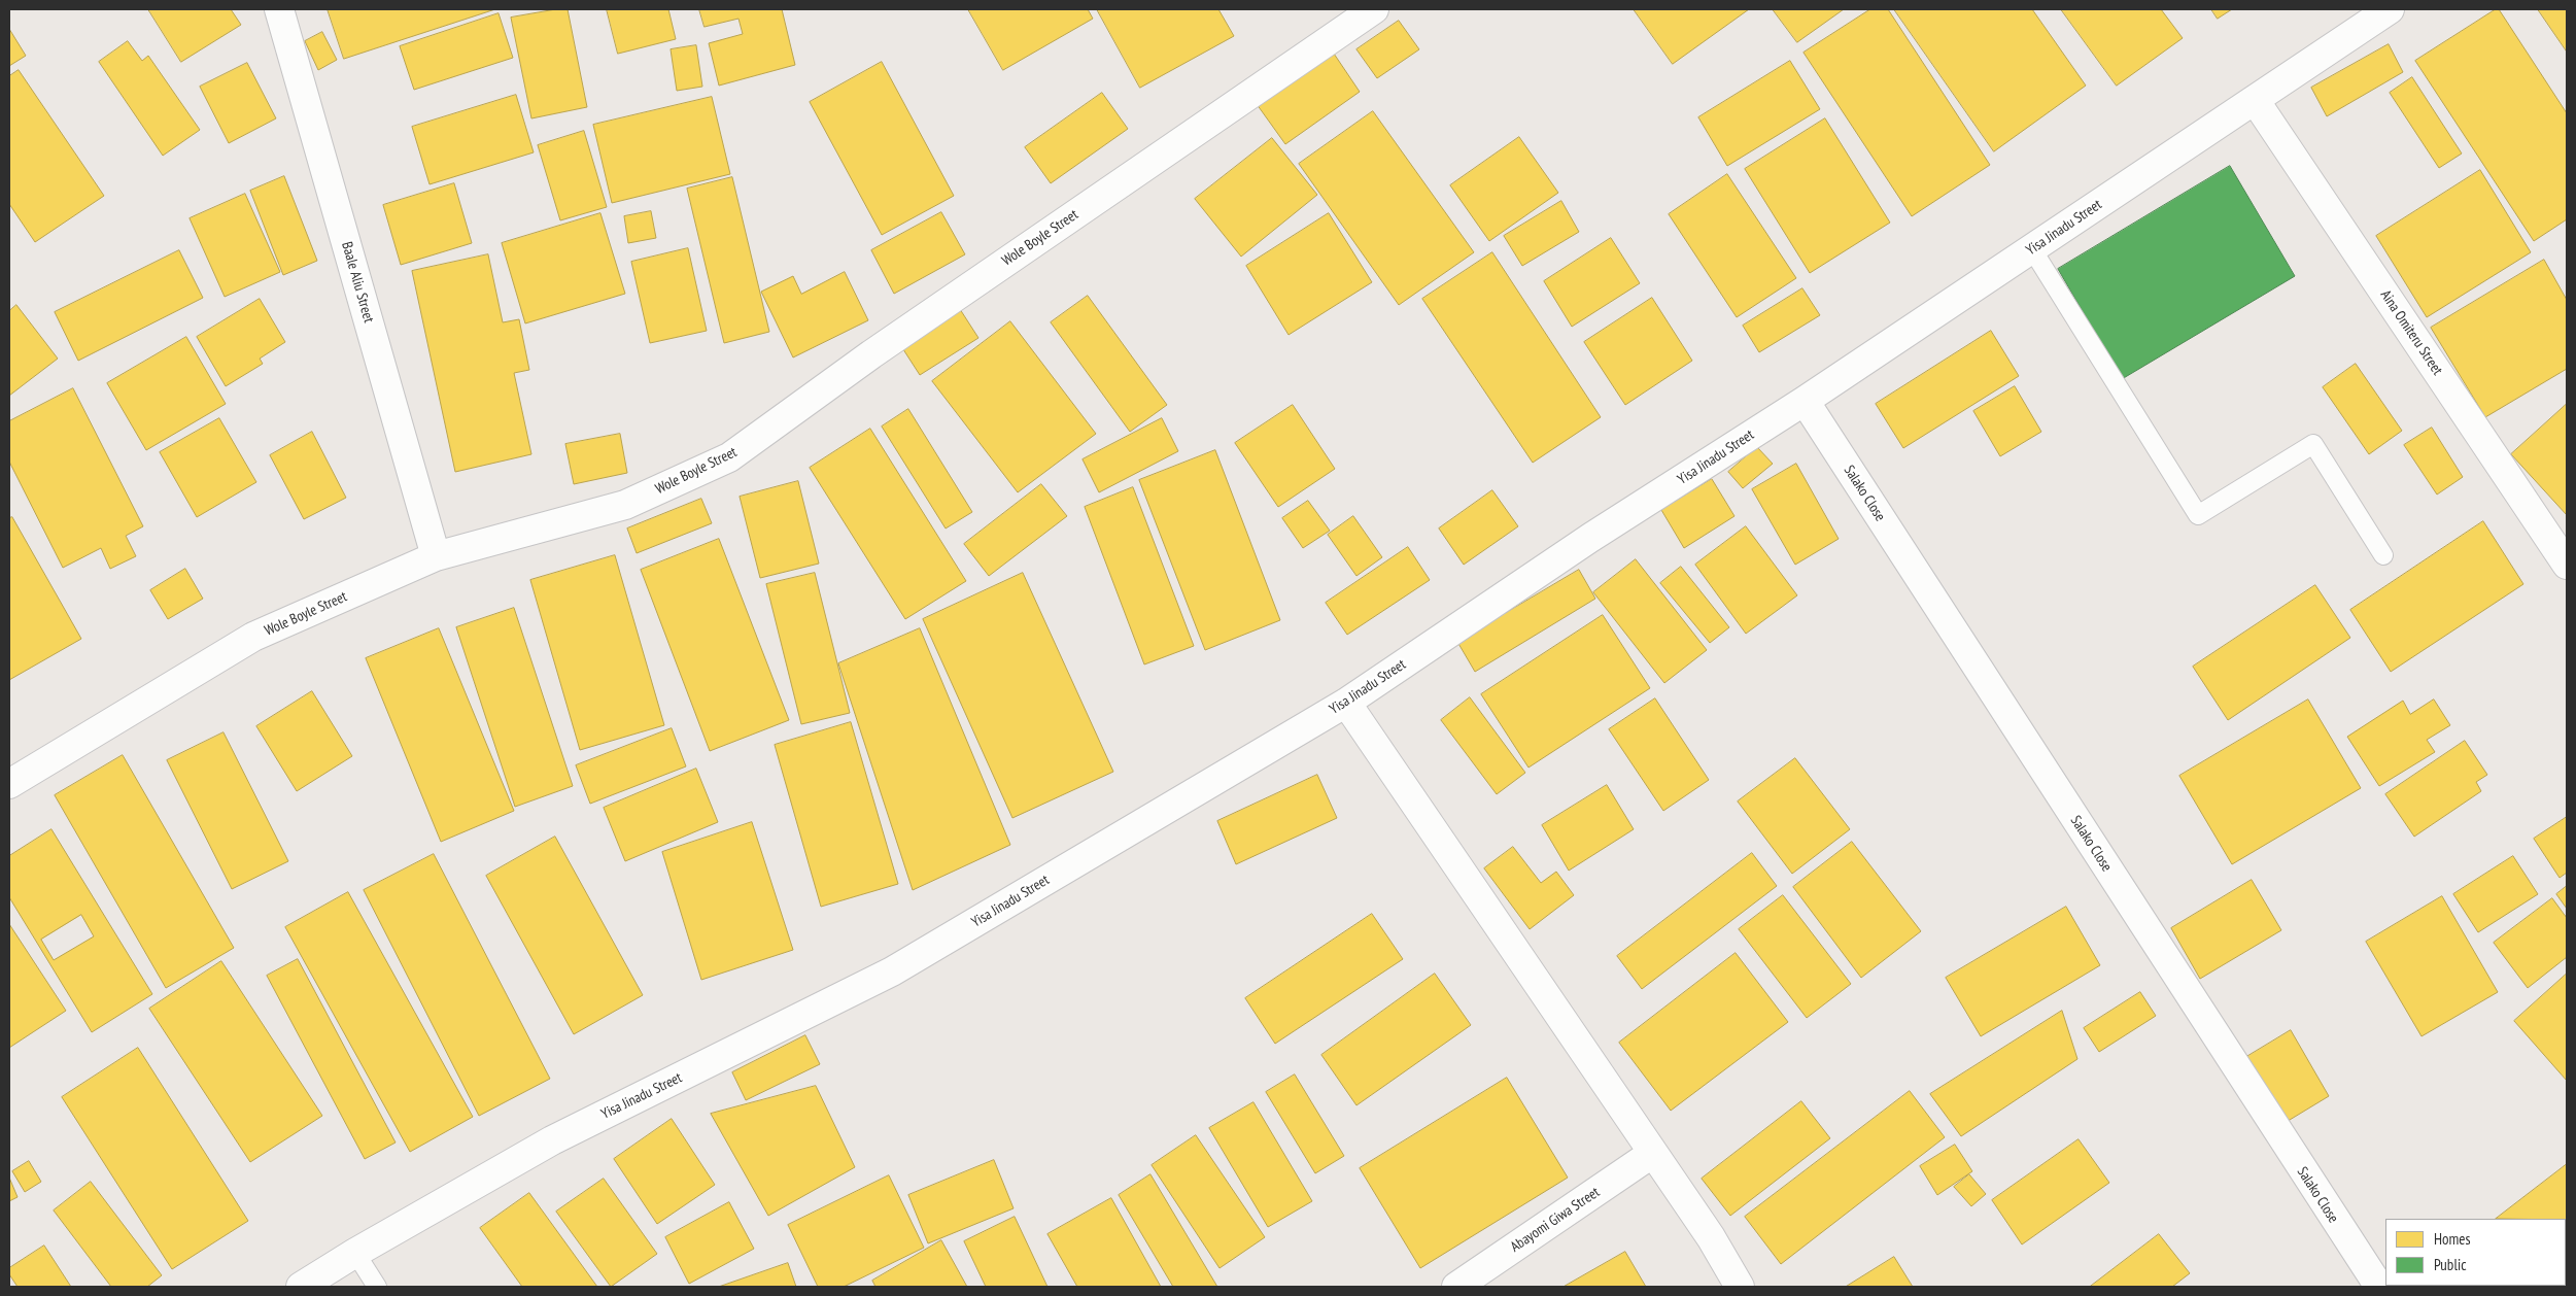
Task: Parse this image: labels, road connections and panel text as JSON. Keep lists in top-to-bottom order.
{
  "streets": {
    "street": [
      "Yisa Jinadu Street",
      "Wole Boyle Street",
      "Baale Aliu Street",
      "Aina Omiteru Street",
      "Salako Close",
      "Abayomi Giwa Street"
    ]
  },
  "crossings": [
    ["Yisa Jinadu Street", "Aina Omiteru Street"],
    ["Yisa Jinadu Street", "Salako Close"],
    ["Wole Boyle Street", "Baale Aliu Street"]
  ],
  "legend": ["Homes", "Public"]
}
